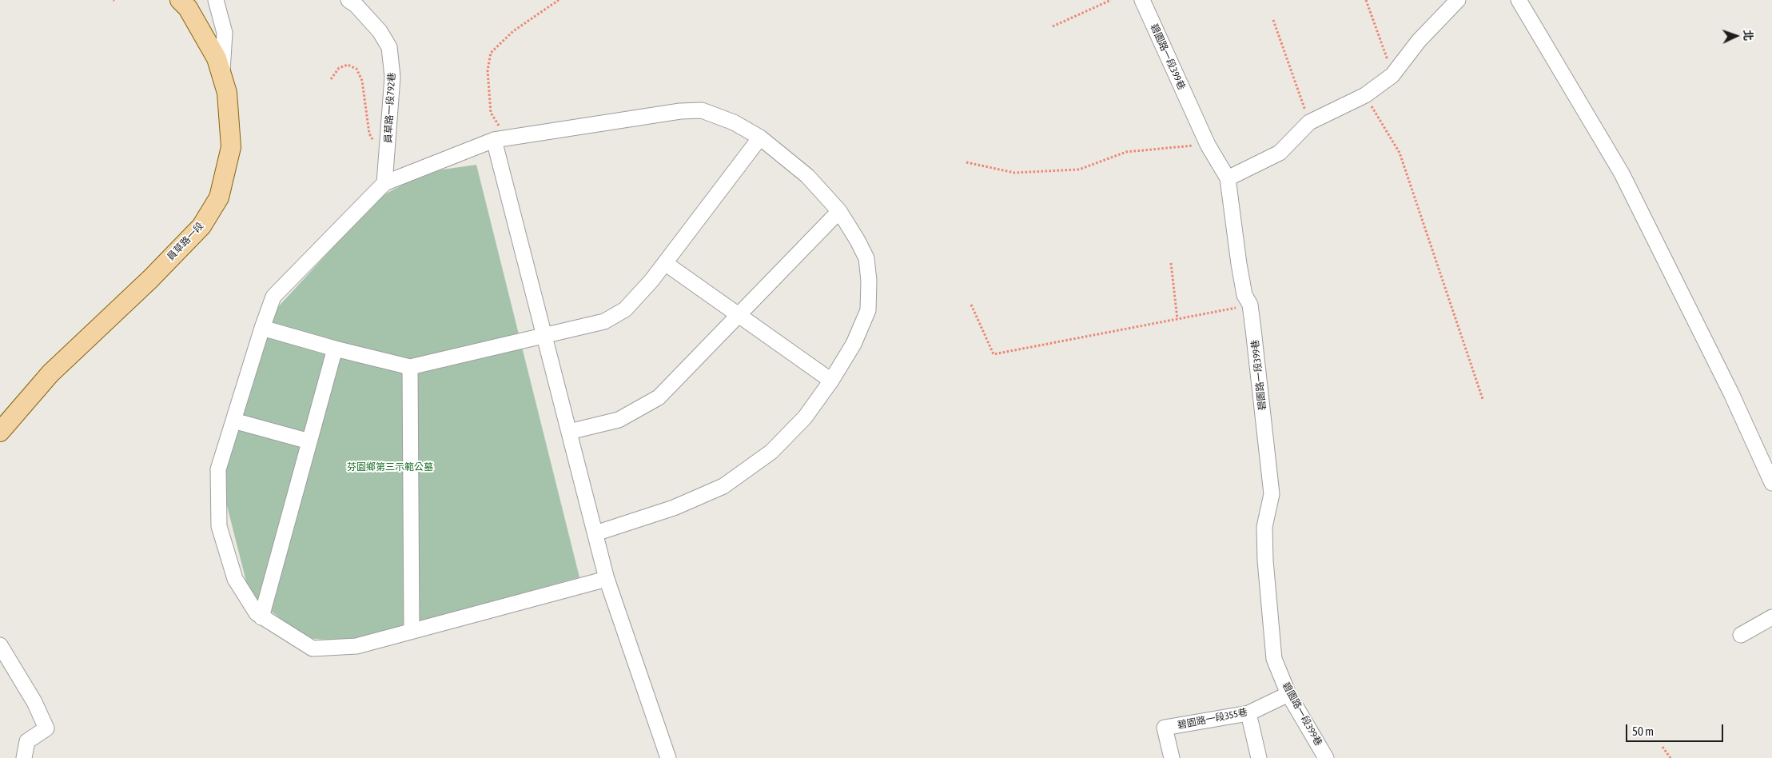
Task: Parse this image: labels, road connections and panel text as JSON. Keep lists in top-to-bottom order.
{
  "streets": {
    "main road": ["員草路一段"],
    "street": ["碧園路一段399巷", "員草路一段792巷", "碧園路一段355巷"]
  },
  "crossings": [
    ["碧園路一段399巷", "碧園路一段355巷"]
  ],
  "parks": ["芬園鄉第三示範公墓"],
  "scale_bar": "50 m",
  "north": "right"
}
